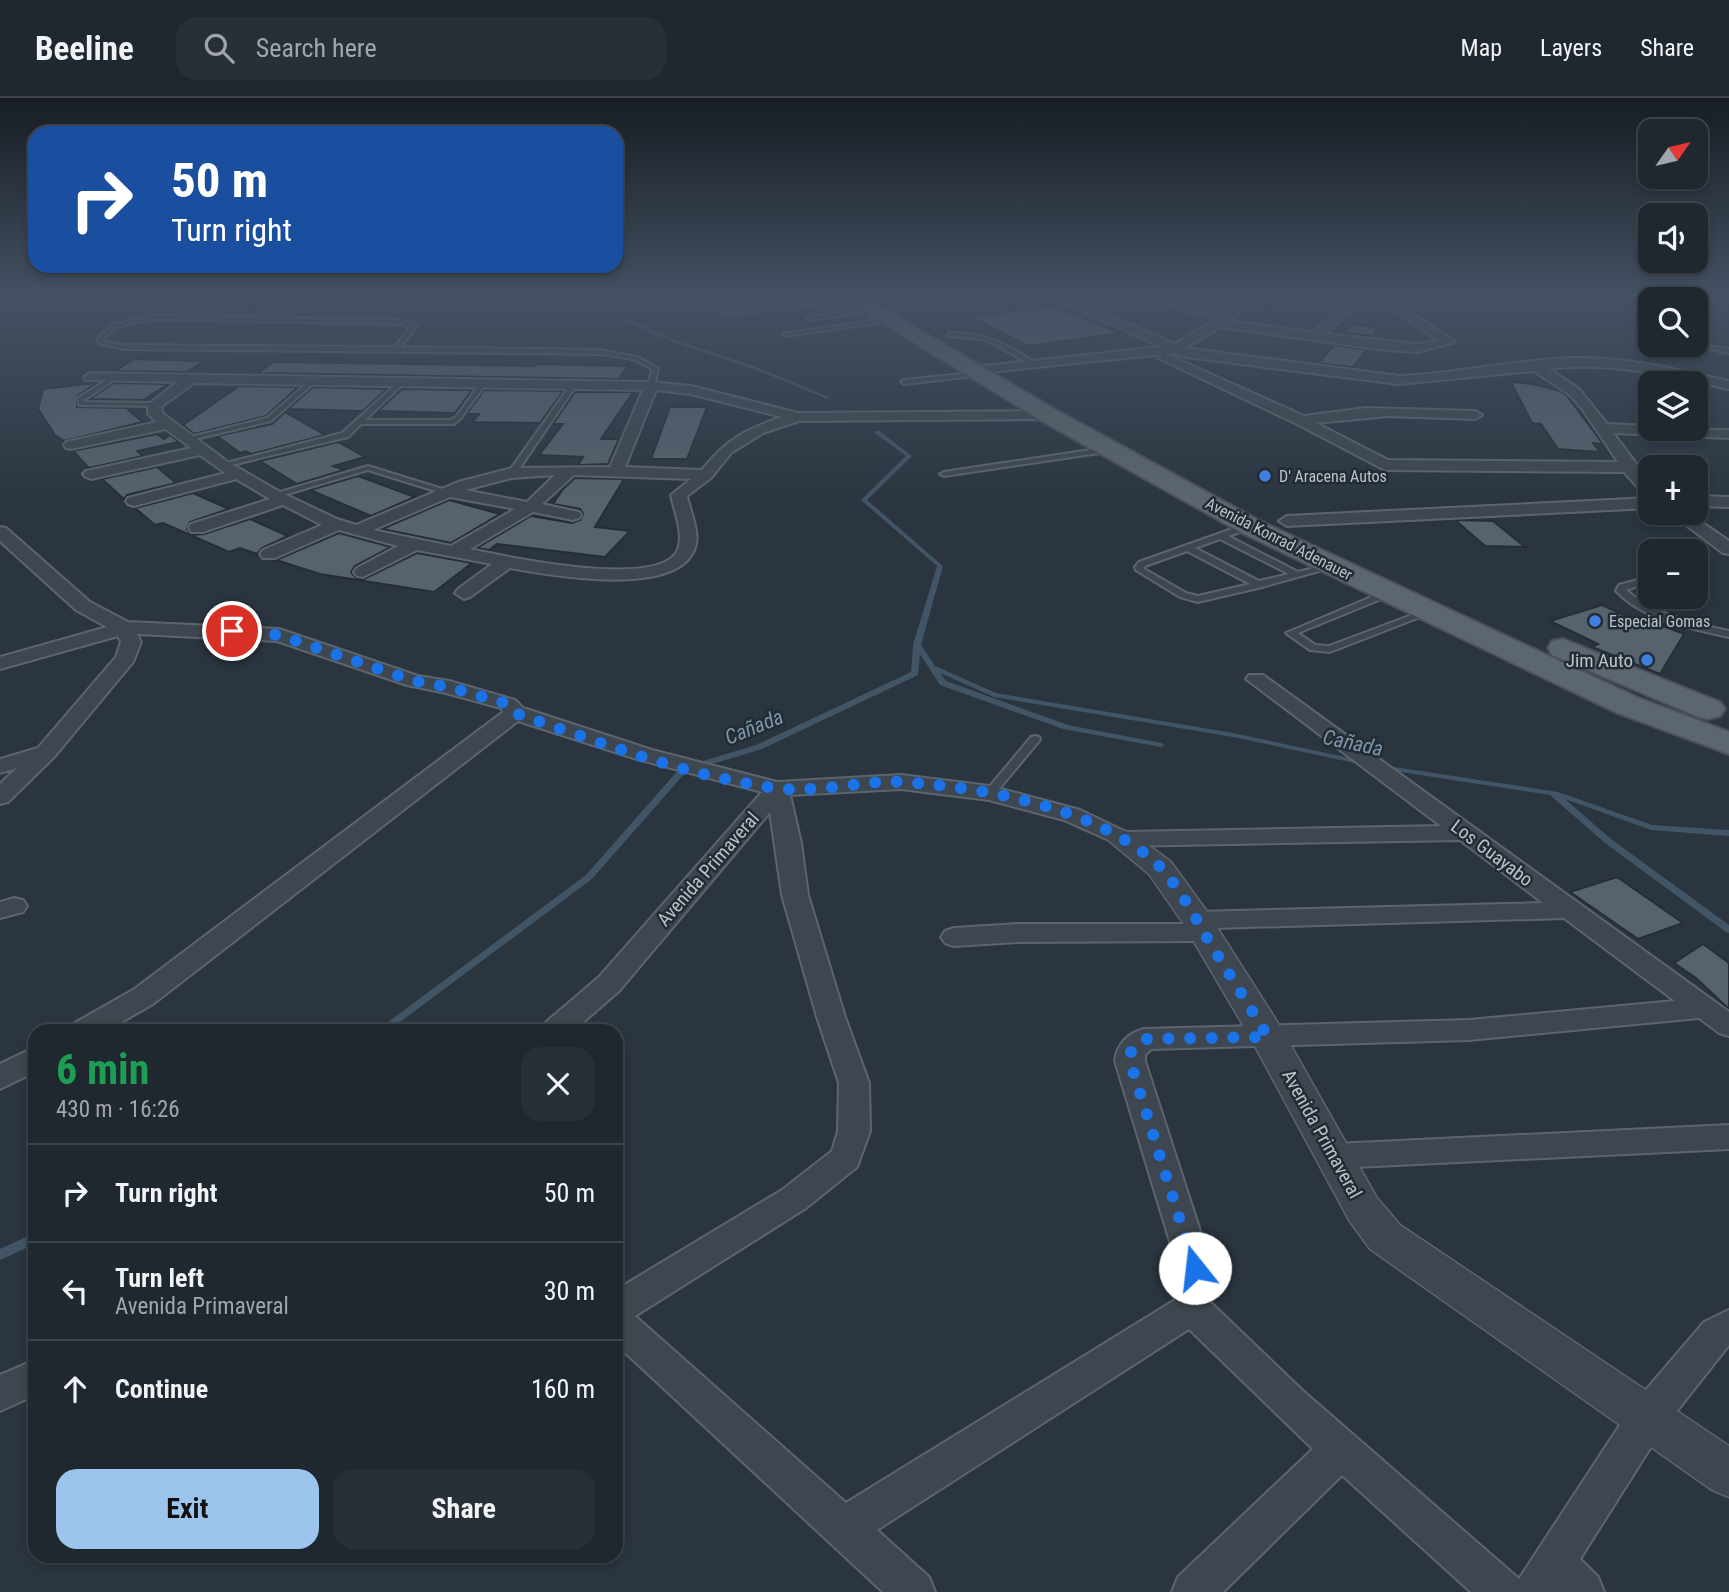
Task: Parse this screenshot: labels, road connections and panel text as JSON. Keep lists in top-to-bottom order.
{
  "streets": {
    "main road": ["Avenida Konrad Adenauer"],
    "street": ["Los Guayabo", "Avenida Primaveral"]
  },
  "water": ["Cañada"],
  "places": ["D' Aracena Autos", "Especial Gomas", "Jim Auto"],
  "north": "top right",
  "page": {
    "header": "Beeline",
    "search": "Search here",
    "nav": ["Map", "Layers", "Share"],
    "map_buttons": ["+", "−"],
    "turn": ["50 m", "Turn right"],
    "heading": ["6 min", "430 m · 16:26"],
    "list": [
      {
        "name": "Turn right",
        "value": "50 m"
      },
      {
        "name": "Turn left",
        "note": "Avenida Primaveral",
        "value": "30 m"
      },
      {
        "name": "Continue",
        "value": "160 m"
      }
    ],
    "buttons": ["Exit", "Share"]
  }
}
